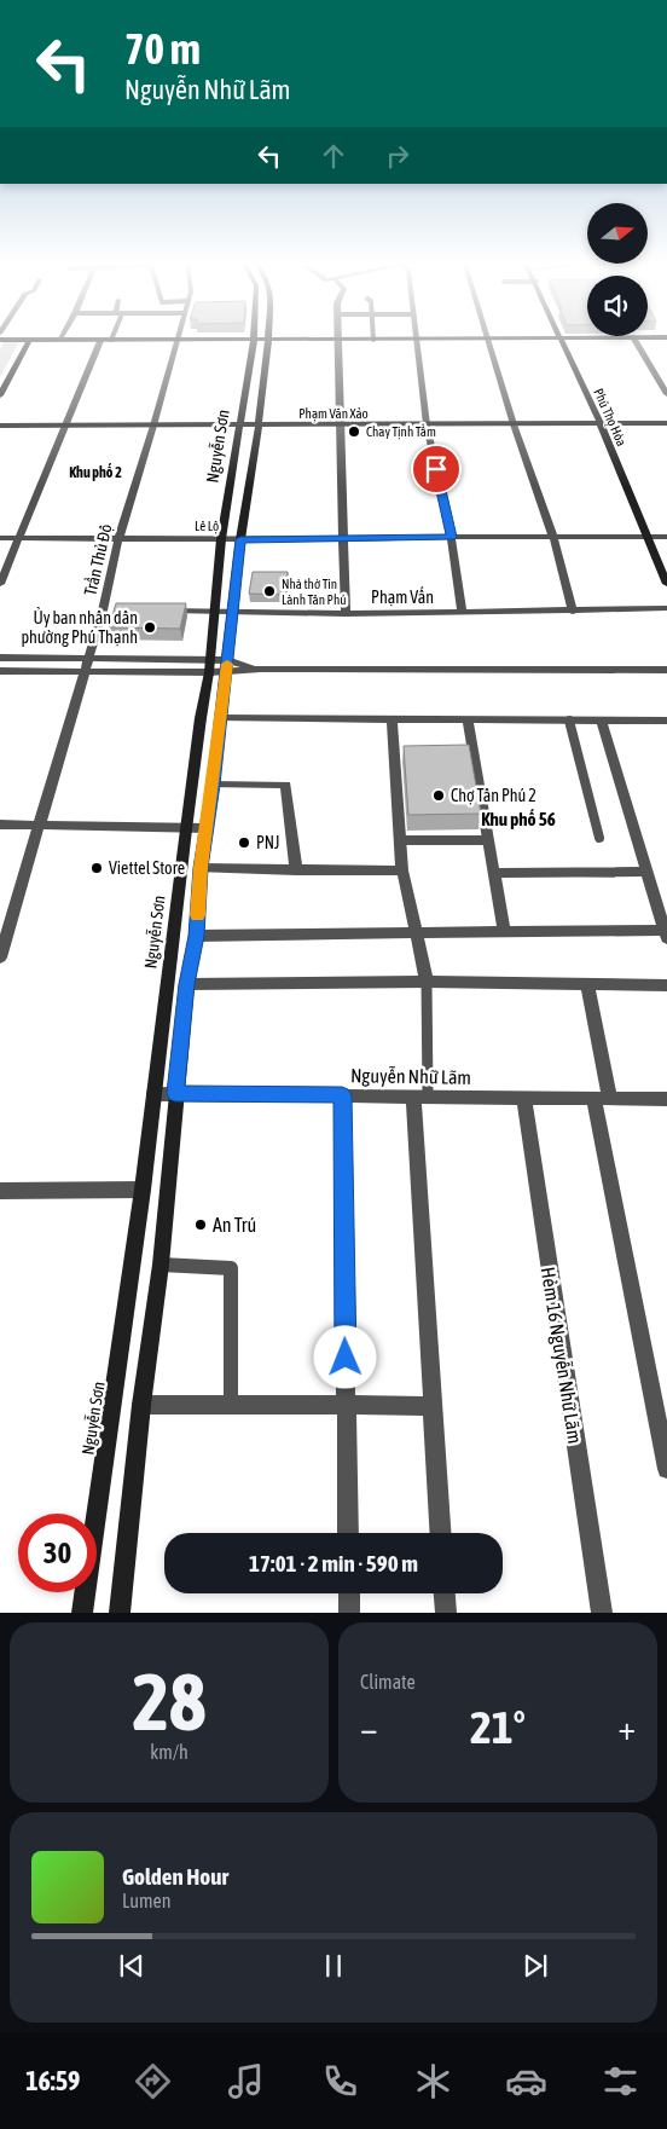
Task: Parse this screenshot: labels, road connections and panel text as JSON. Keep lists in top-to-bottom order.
{
  "streets": {
    "street": [
      "Phạm Văn Xảo",
      "Phú Thọ Hòa",
      "Nguyễn Sơn",
      "Lê Lộ",
      "Trần Thủ Độ",
      "Phạm Vấn",
      "Nguyễn Nhữ Lãm",
      "Hẻm 16 Nguyễn Nhữ Lãm"
    ]
  },
  "crossings": [
    ["Phạm Văn Xảo", "Phú Thọ Hòa"],
    ["Phạm Văn Xảo", "Nguyễn Sơn"],
    ["Phạm Văn Xảo", "Trần Thủ Độ"],
    ["Phú Thọ Hòa", "Lê Lộ"],
    ["Nguyễn Sơn", "Lê Lộ"],
    ["Nguyễn Sơn", "Phạm Vấn"],
    ["Nguyễn Sơn", "Nguyễn Nhữ Lãm"],
    ["Lê Lộ", "Trần Thủ Độ"],
    ["Nguyễn Nhữ Lãm", "Hẻm 16 Nguyễn Nhữ Lãm"]
  ],
  "districts": ["Khu phố 2", "Khu phố 56"],
  "places": [
    "Chay Tịnh Tầm",
    "Nhà thờ Tin Lành Tân Phú",
    "Ủy ban nhân dân phường Phú Thạnh",
    "Chợ Tân Phú 2",
    "PNJ",
    "Viettel Store",
    "An Trú"
  ],
  "north": "right",
  "page": {
    "turn": ["70 m", "Nguyễn Nhữ Lãm"],
    "limit": "30",
    "trip": "17:01 · 2 min · 590 m",
    "tile": [
      ["28", "km/h"],
      "Climate"
    ],
    "heat": ["−", "21°", "+"],
    "song": ["Golden Hour", "Lumen"],
    "tabs": "16:59"
  }
}
